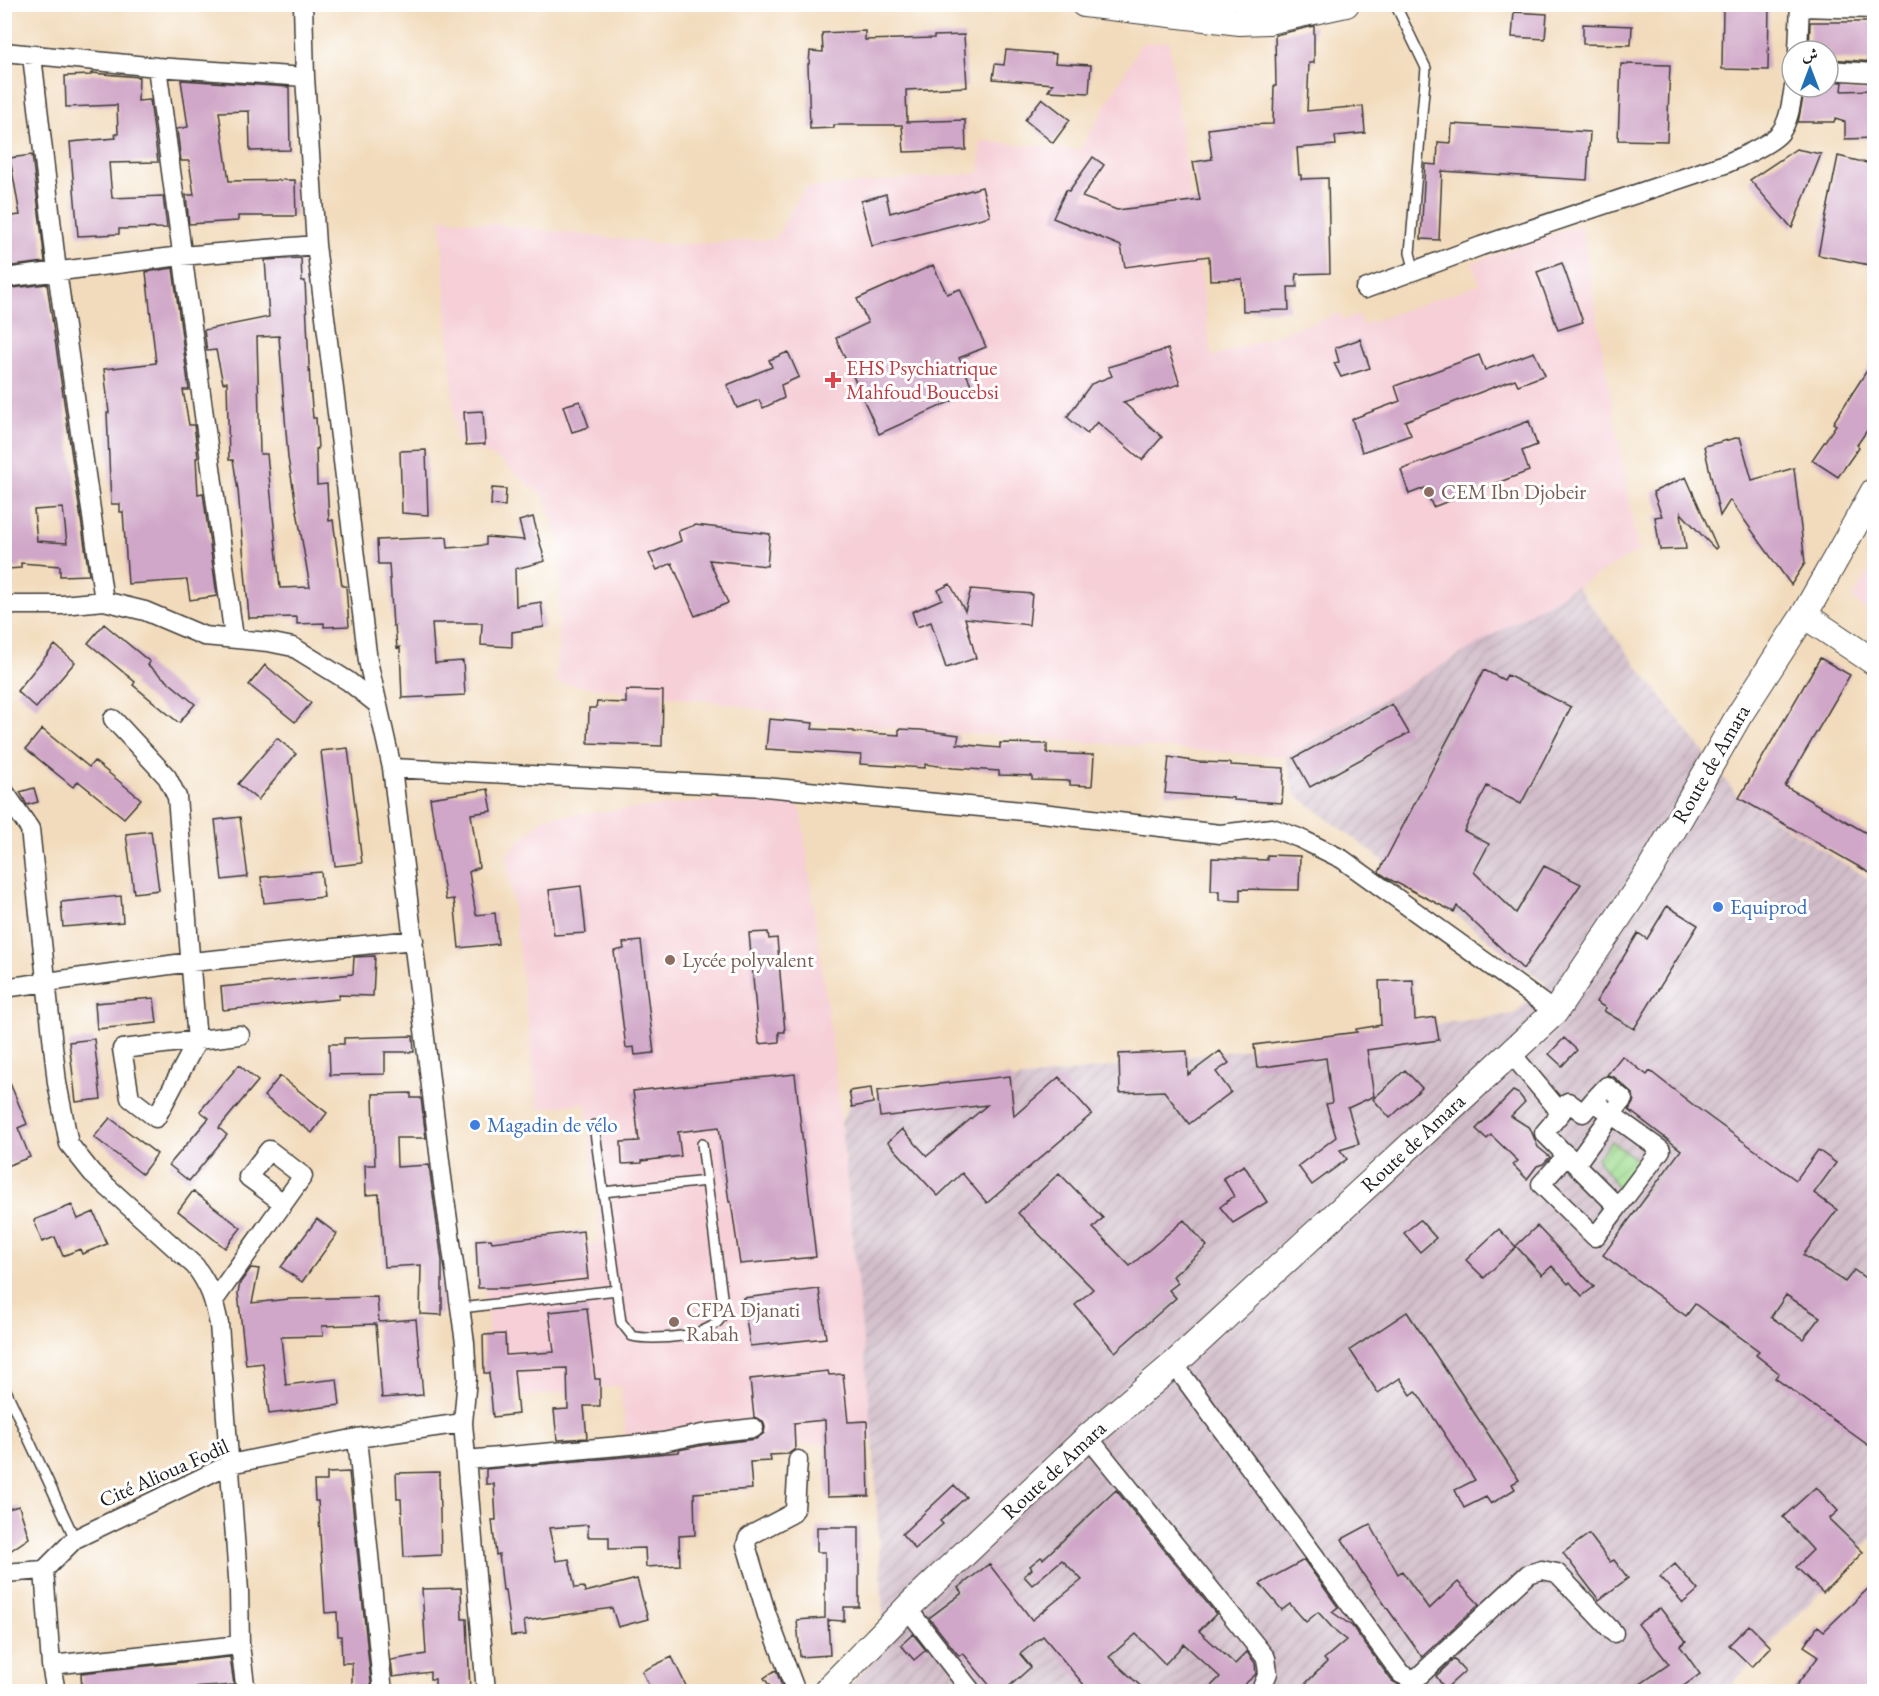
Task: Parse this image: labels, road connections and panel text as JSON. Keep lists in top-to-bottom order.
{
  "streets": {
    "street": ["Route de Amara", "Cité Alioua Fodil"]
  },
  "places": {
    "health": ["EHS Psychiatrique Mahfoud Boucebsi"],
    "other": [
      "CEM Ibn Djobeir",
      "Equiprod",
      "Lycée polyvalent",
      "Magadin de vélo",
      "CFPA Djanati Rabah"
    ]
  },
  "north": "top"
}
